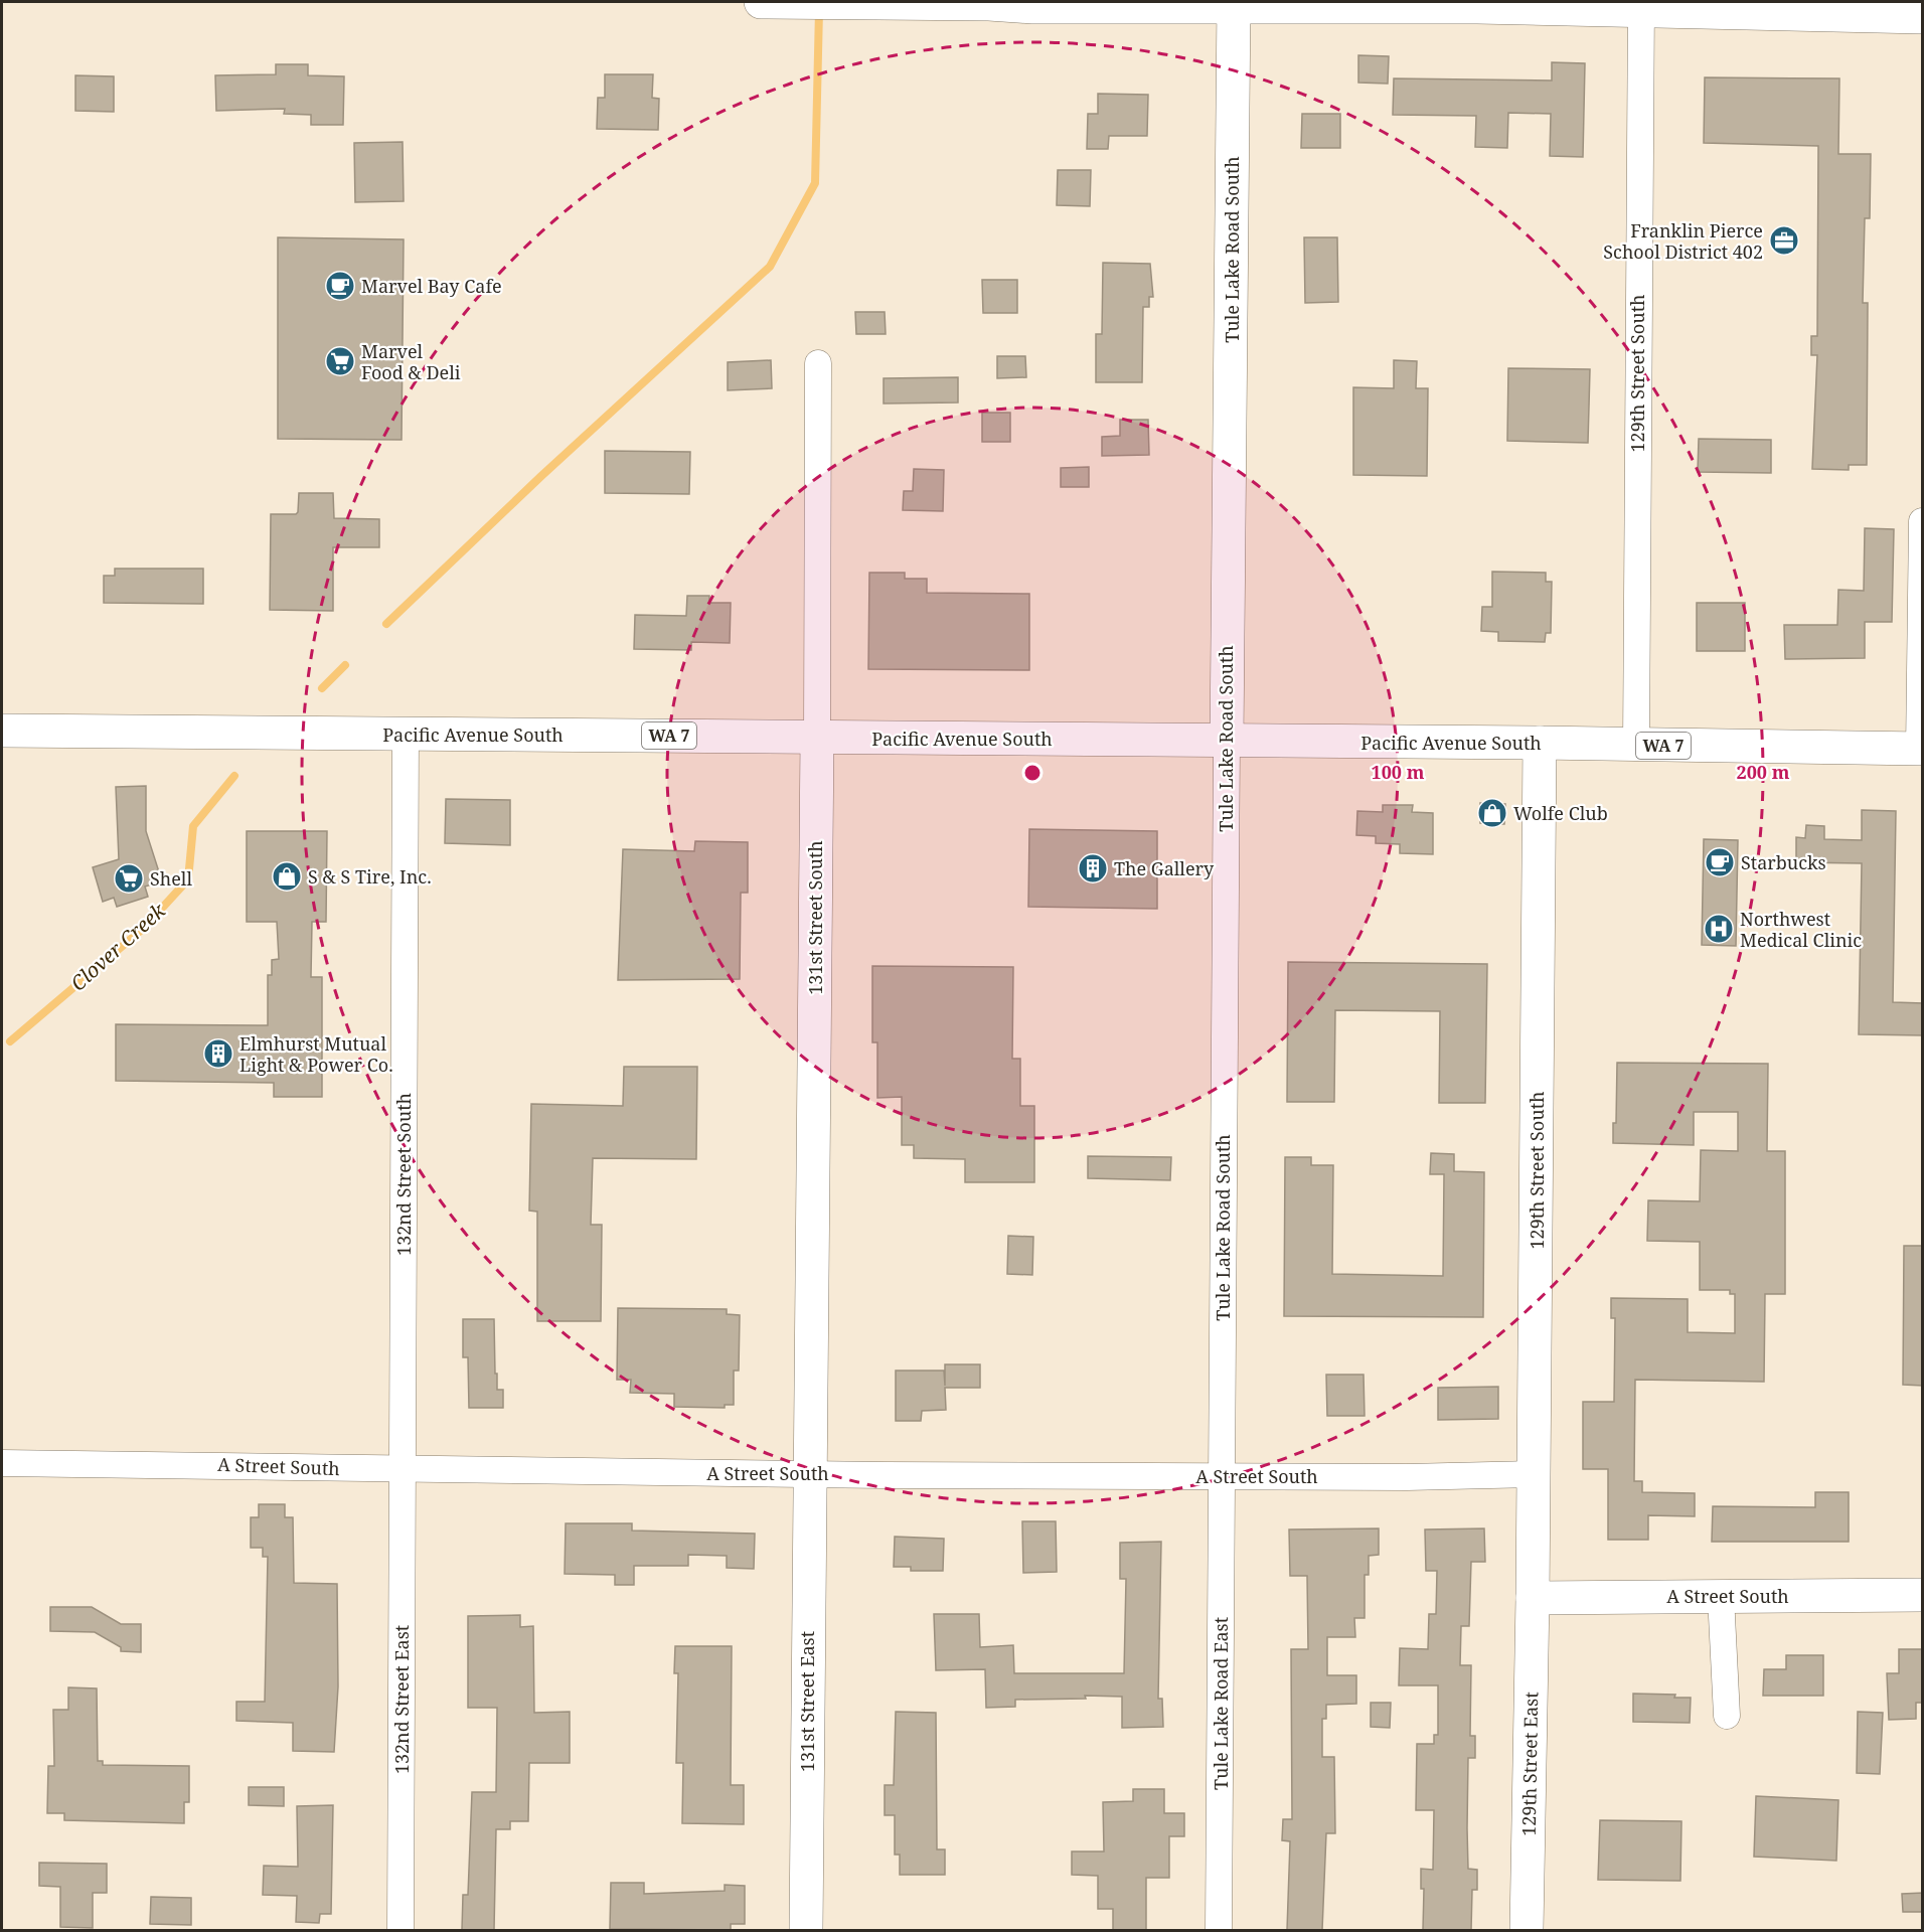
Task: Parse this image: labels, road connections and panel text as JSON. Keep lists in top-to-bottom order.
{
  "streets": {
    "street": [
      "Tule Lake Road South",
      "129th Street South",
      "Pacific Avenue South",
      "WA 7",
      "131st Street South",
      "132nd Street South",
      "A Street South",
      "132nd Street East",
      "131st Street East",
      "Tule Lake Road East",
      "129th Street East"
    ]
  },
  "crossings": [
    ["Tule Lake Road South", "Pacific Avenue South"],
    ["Tule Lake Road South", "A Street South"],
    ["Tule Lake Road South", "Tule Lake Road East"],
    ["129th Street South", "Pacific Avenue South"],
    ["129th Street South", "A Street South"],
    ["129th Street South", "129th Street East"],
    ["Pacific Avenue South", "131st Street South"],
    ["Pacific Avenue South", "132nd Street South"],
    ["131st Street South", "A Street South"],
    ["131st Street South", "131st Street East"],
    ["132nd Street South", "A Street South"],
    ["132nd Street South", "132nd Street East"],
    ["A Street South", "132nd Street East"],
    ["A Street South", "131st Street East"],
    ["A Street South", "Tule Lake Road East"],
    ["A Street South", "129th Street East"]
  ],
  "water": ["Clover Creek"],
  "places": {
    "office": ["Franklin Pierce School District 402"],
    "cafe": ["Marvel Bay Cafe", "Starbucks"],
    "supermarket": ["Marvel Food & Deli", "Shell"],
    "shop": ["Wolfe Club", "S & S Tire, Inc."],
    "building": ["The Gallery", "Elmhurst Mutual Light & Power Co."],
    "hospital": ["Northwest Medical Clinic"]
  },
  "rings": ["100 m", "200 m"]
}
